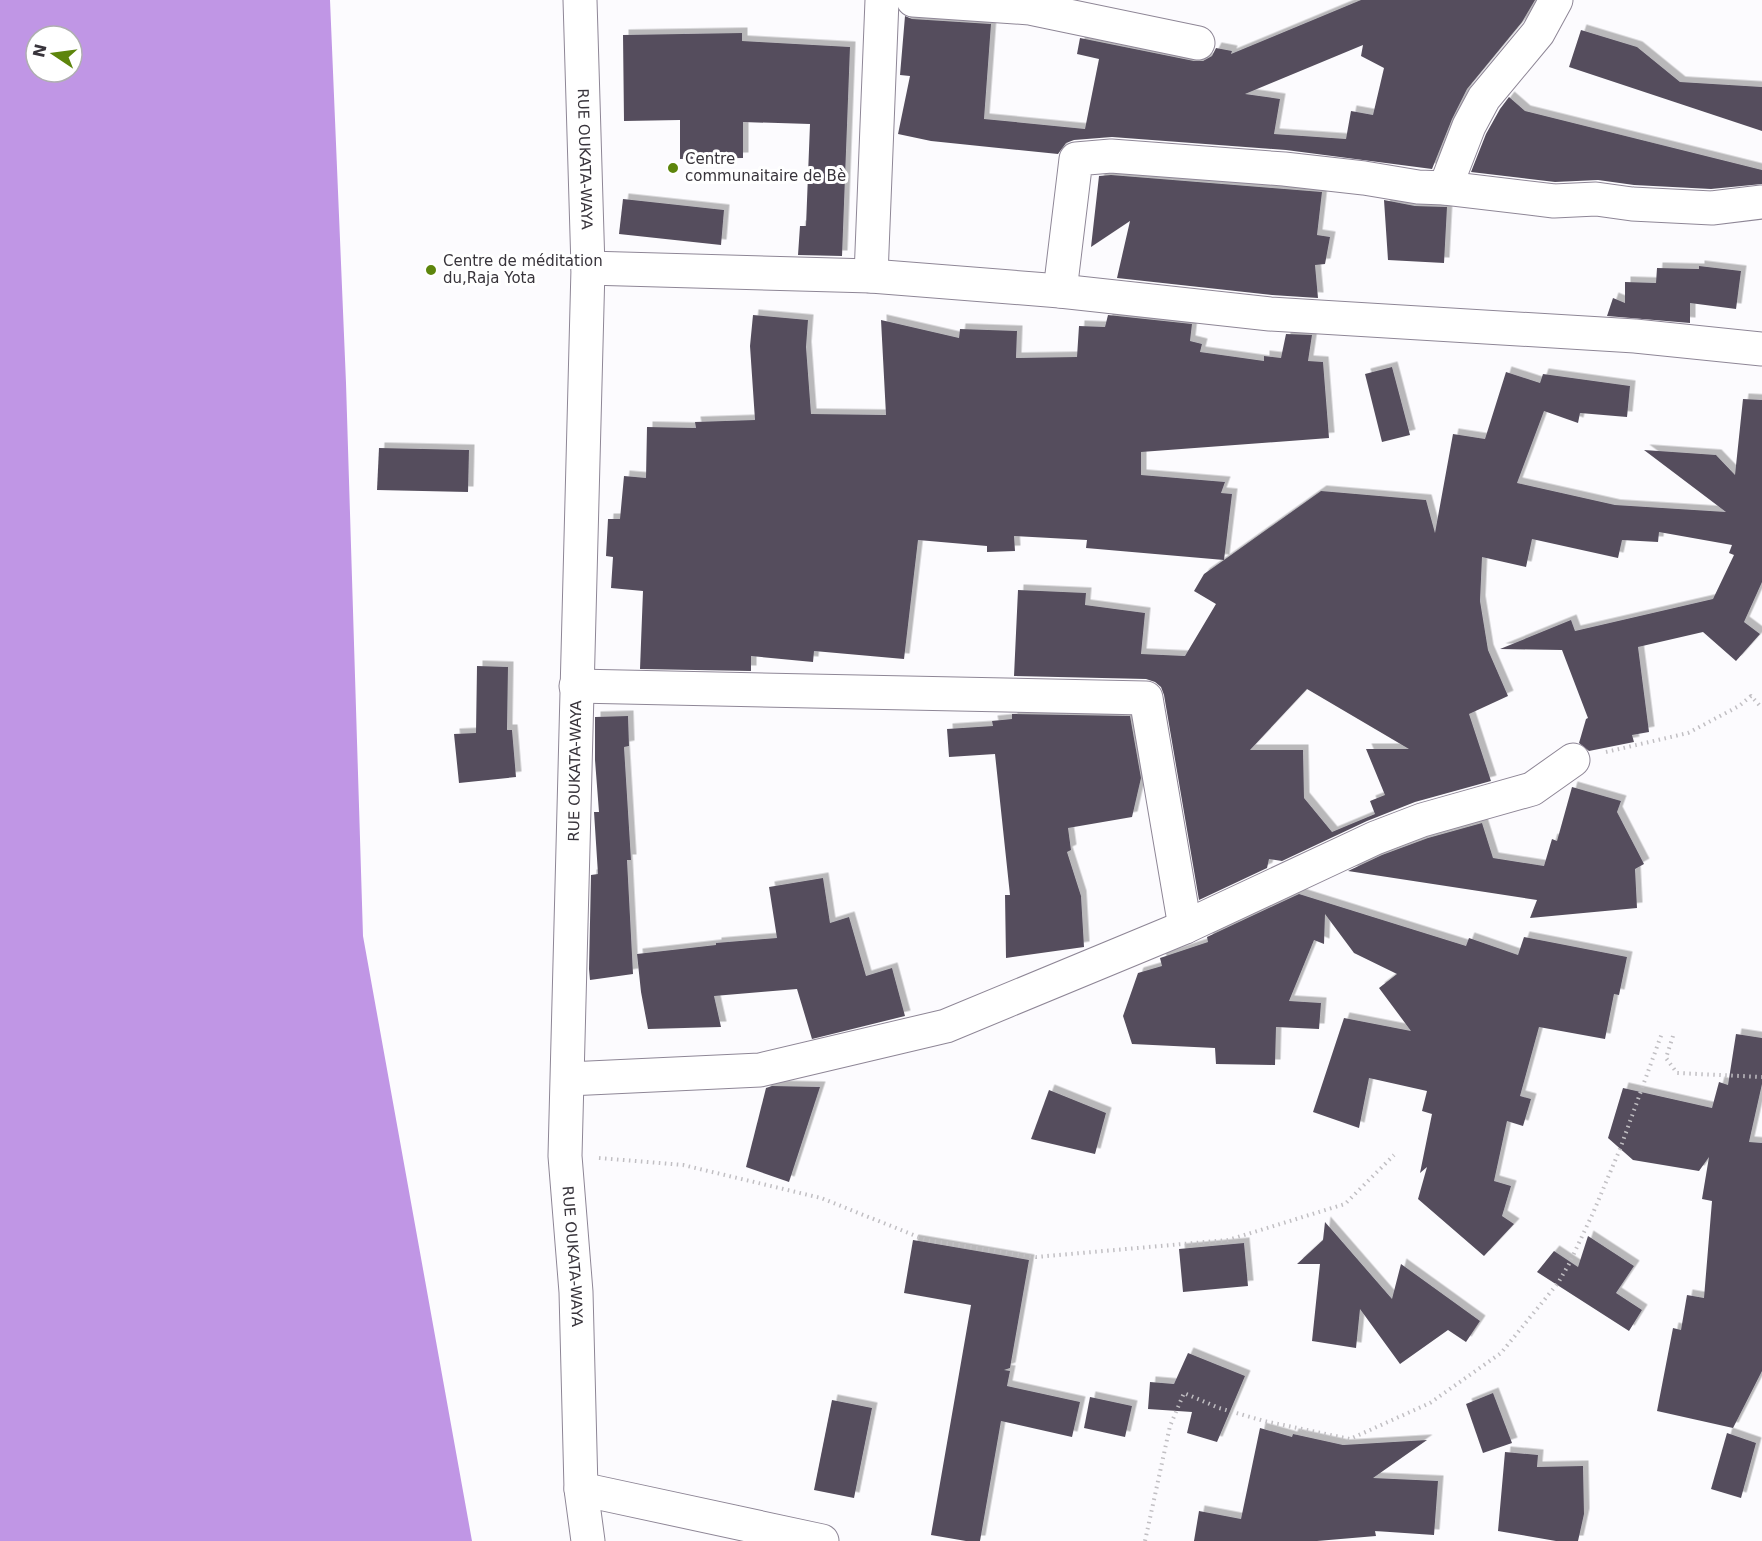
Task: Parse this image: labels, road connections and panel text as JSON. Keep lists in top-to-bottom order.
{
  "streets": {
    "street": ["RUE OUKATA-WAYA"]
  },
  "places": ["Centre communaitaire de Bè", "Centre de méditation du,Raja Yota"],
  "north": "left"
}
